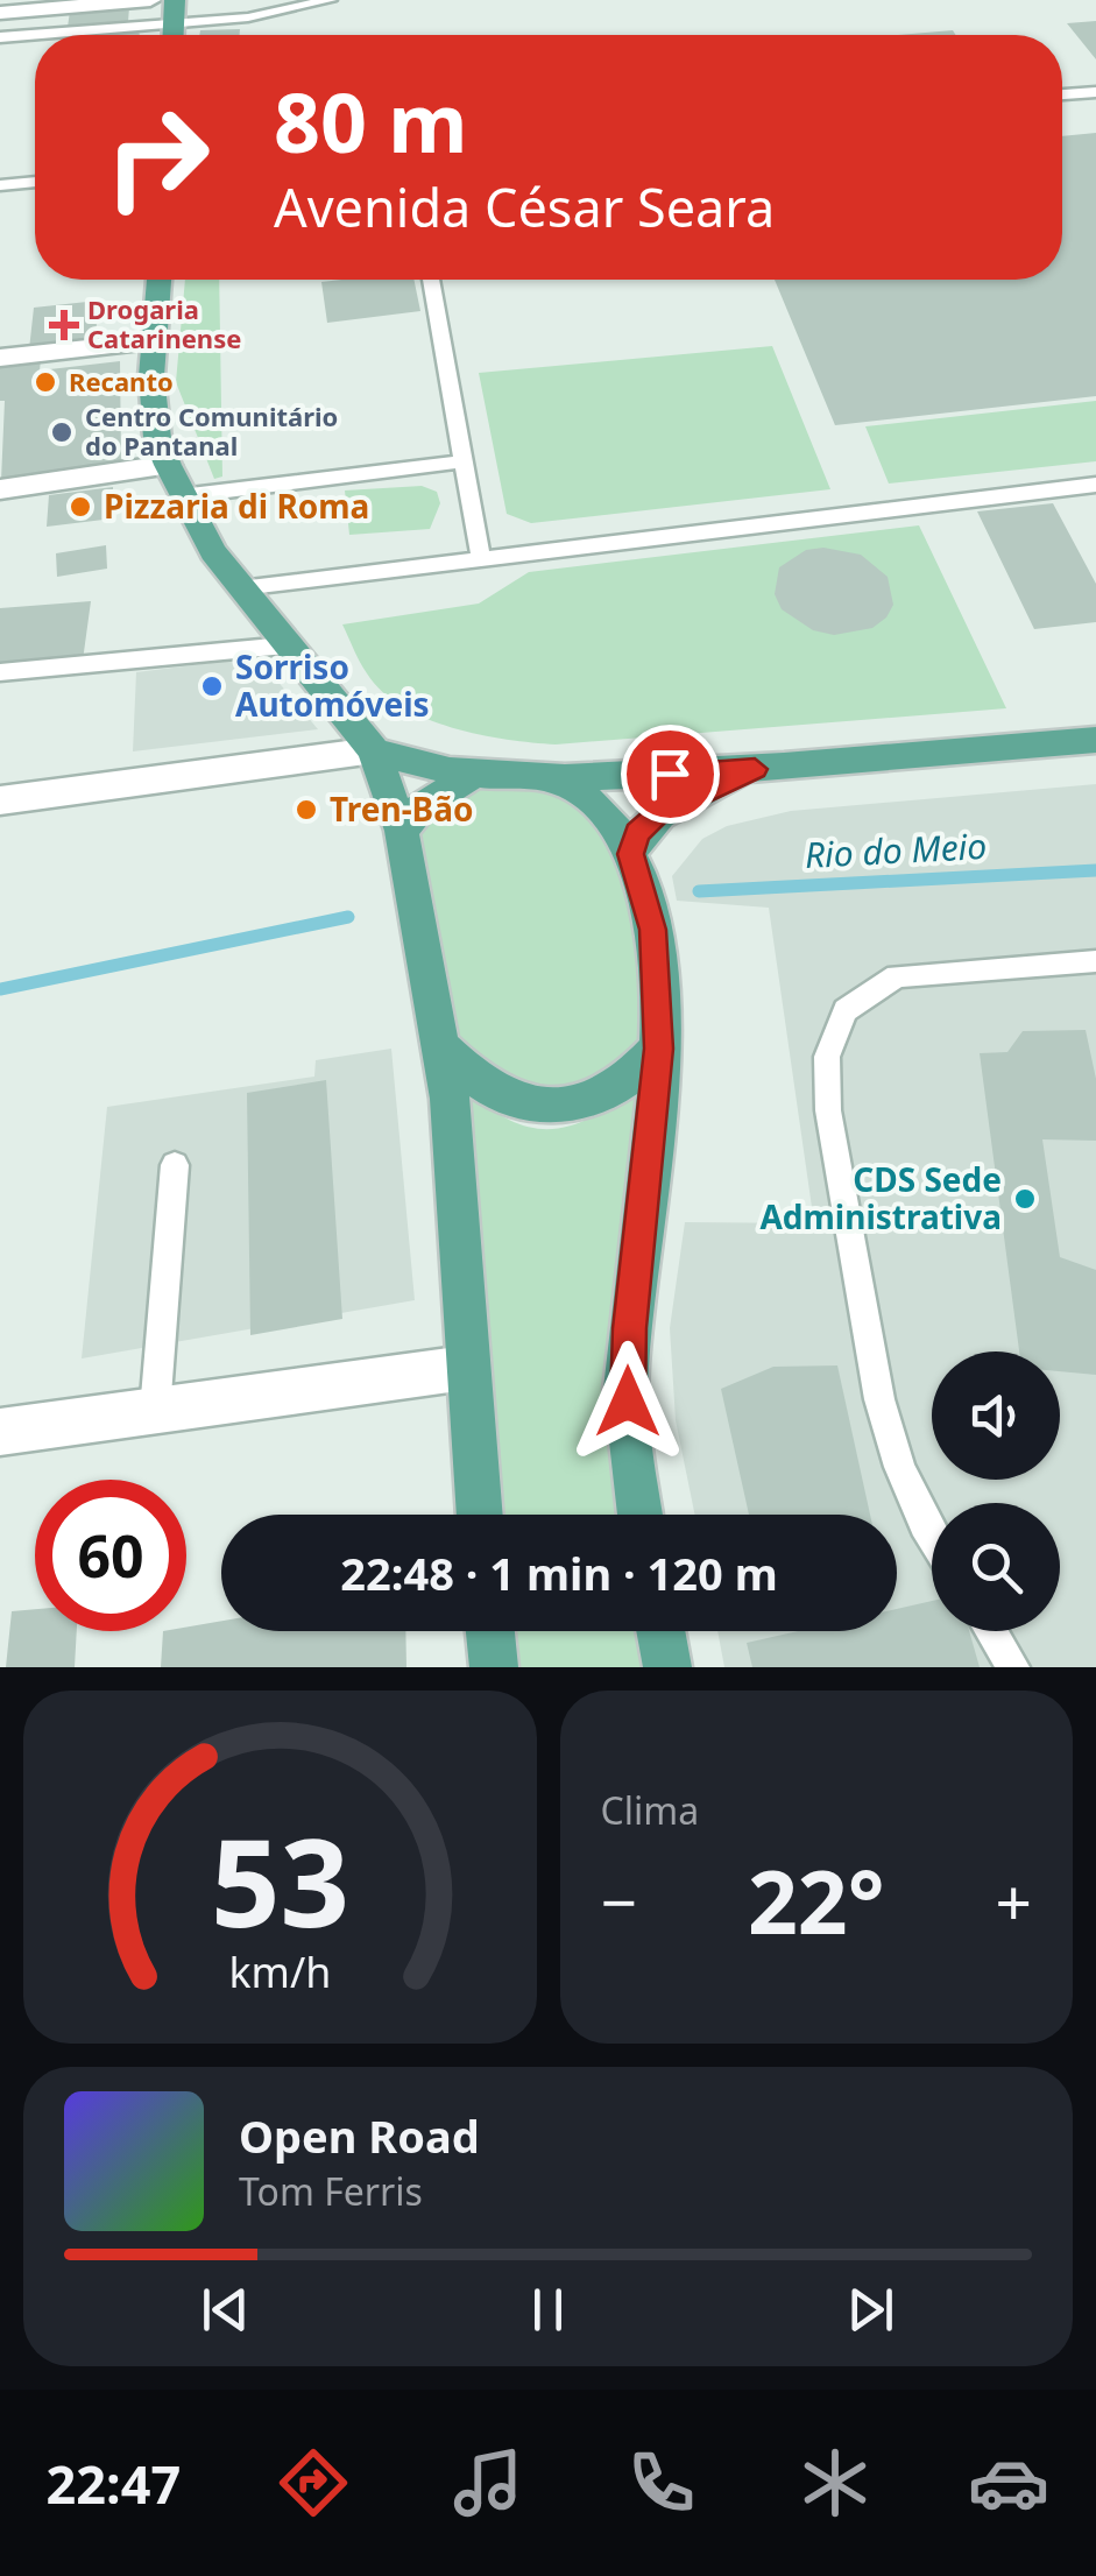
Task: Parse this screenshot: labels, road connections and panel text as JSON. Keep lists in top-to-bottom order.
{
  "water": ["Rio do Meio"],
  "places": {
    "health": ["Drogaria Catarinense"],
    "other": [
      "Recanto",
      "Centro Comunitário do Pantanal",
      "Pizzaria di Roma",
      "Sorriso Automóveis",
      "Tren-Bão",
      "CDS Sede Administrativa"
    ]
  },
  "page": {
    "turn": ["80 m", "Avenida César Seara"],
    "limit": "60",
    "trip": "22:48 · 1 min · 120 m",
    "tile": "Clima",
    "heat": ["−", "22°", "+"],
    "song": ["Open Road", "Tom Ferris"],
    "tabs": "22:47",
    "gauge": ["53", "km/h"]
  }
}
